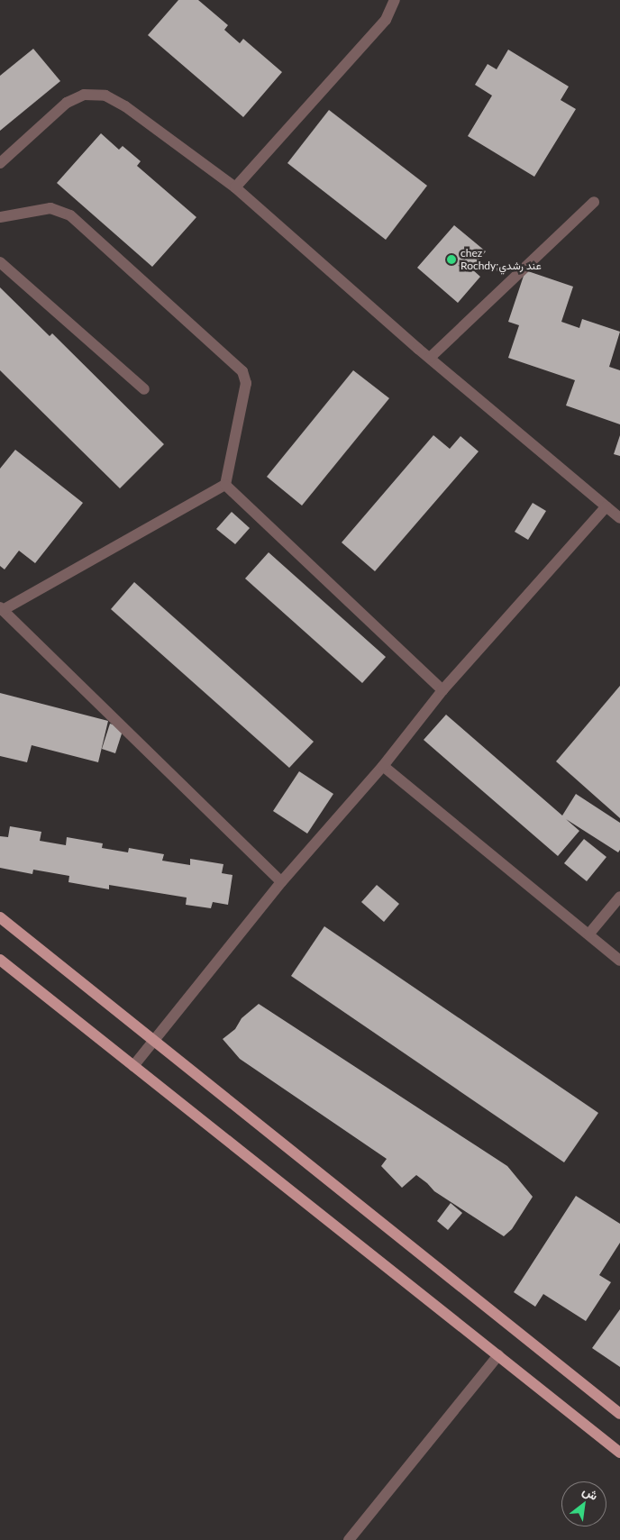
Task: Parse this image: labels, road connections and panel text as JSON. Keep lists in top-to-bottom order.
{
  "places": ["chez Rochdy;عند رشدي"],
  "north": "top right"
}
